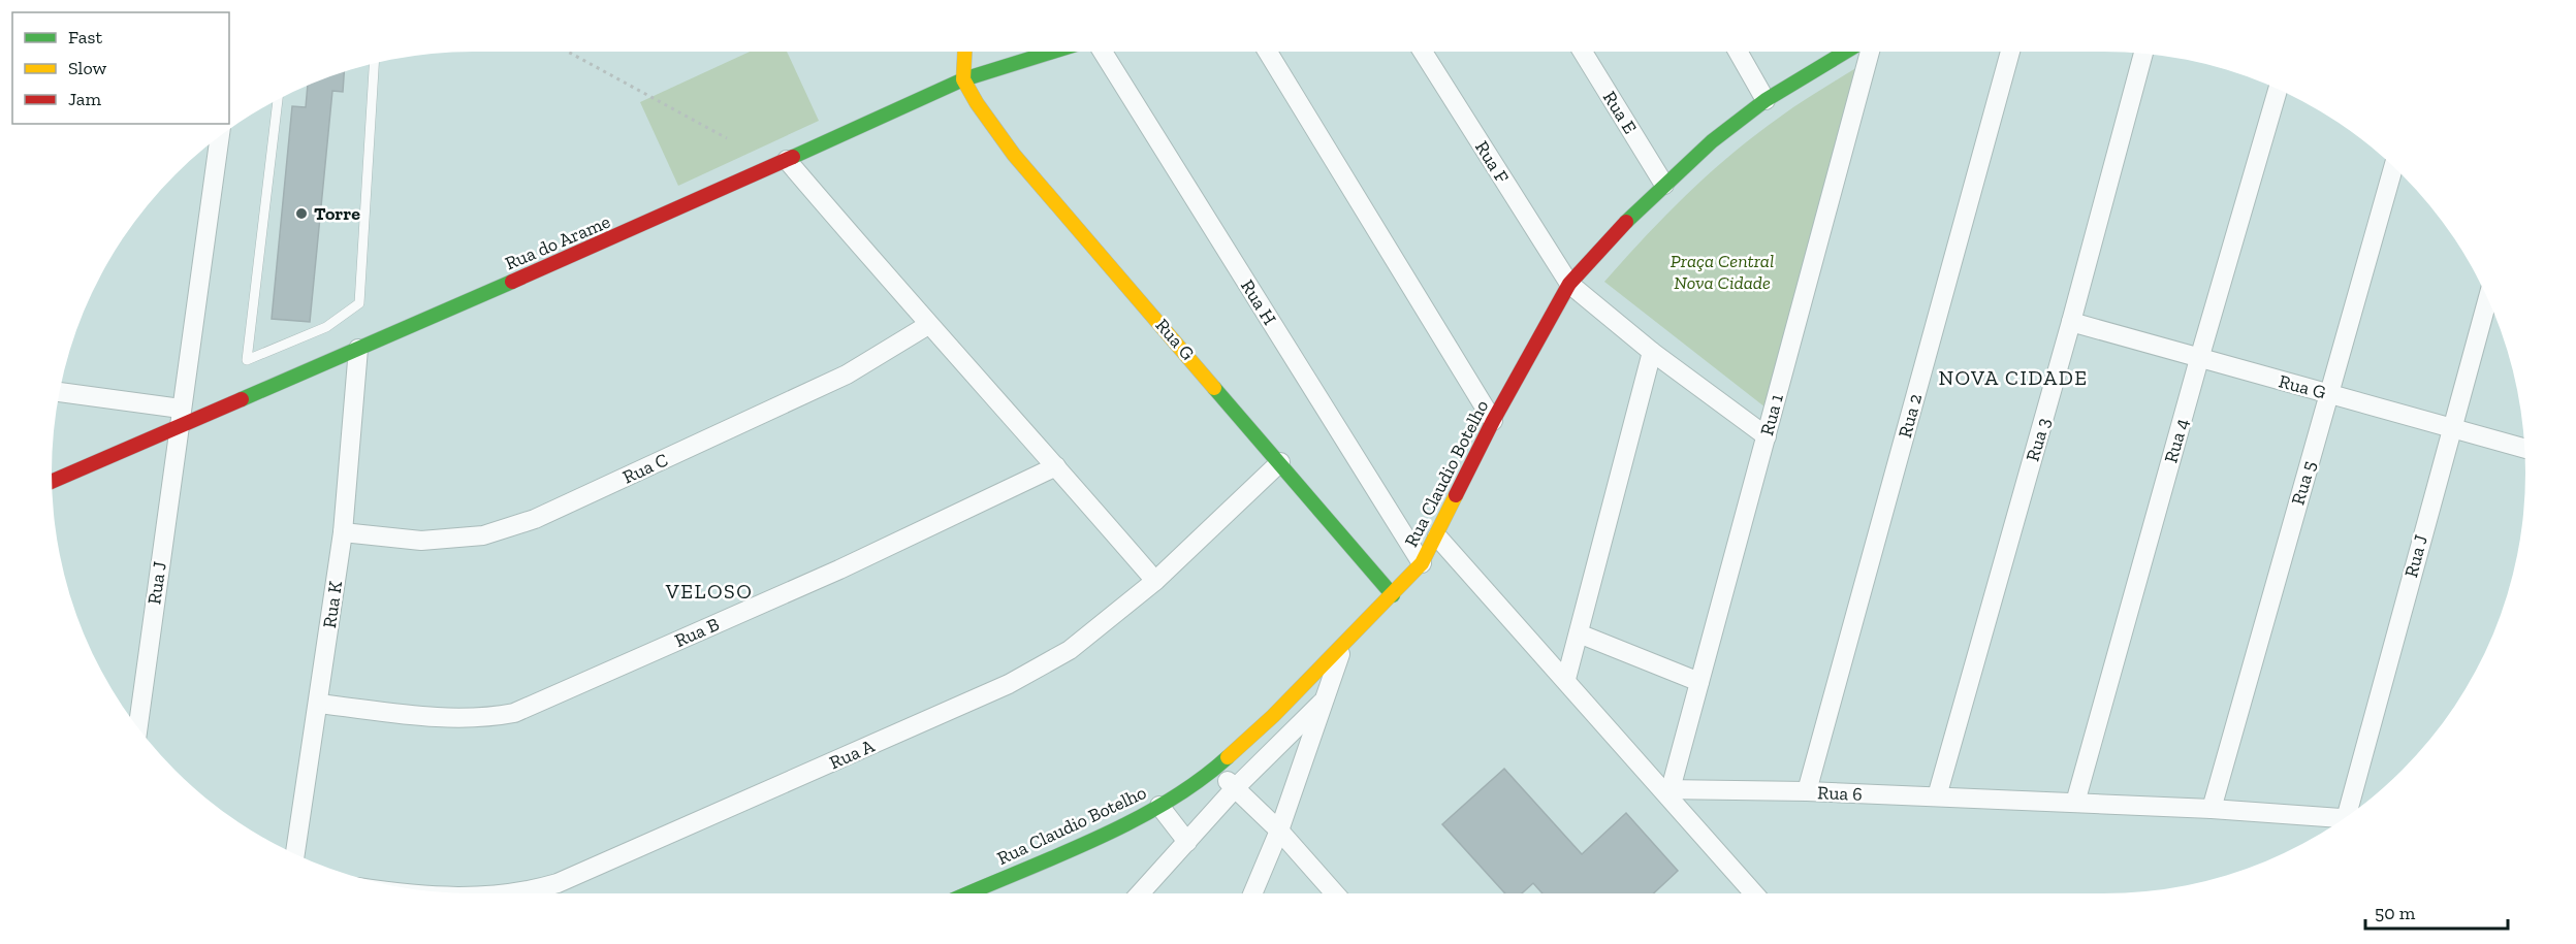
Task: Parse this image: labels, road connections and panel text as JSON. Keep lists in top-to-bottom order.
{
  "streets": {
    "street": [
      "Rua E",
      "Rua F",
      "Rua do Arame",
      "Rua H",
      "Rua G",
      "Rua 1",
      "Rua 2",
      "Rua 3",
      "Rua 4",
      "Rua C",
      "Rua Claudio Botelho",
      "Rua 5",
      "Rua J",
      "Rua K",
      "Rua B",
      "Rua A",
      "Rua 6"
    ]
  },
  "crossings": [
    ["Rua E", "Rua Claudio Botelho"],
    ["Rua F", "Rua 1"],
    ["Rua F", "Rua Claudio Botelho"],
    ["Rua do Arame", "Rua G"],
    ["Rua do Arame", "Rua J"],
    ["Rua do Arame", "Rua K"],
    ["Rua H", "Rua Claudio Botelho"],
    ["Rua G", "Rua 3"],
    ["Rua G", "Rua 4"],
    ["Rua G", "Rua Claudio Botelho"],
    ["Rua G", "Rua 5"],
    ["Rua G", "Rua J"],
    ["Rua G", "Rua A"],
    ["Rua 1", "Rua 6"],
    ["Rua 2", "Rua 6"],
    ["Rua 3", "Rua 6"],
    ["Rua 4", "Rua 6"],
    ["Rua C", "Rua K"],
    ["Rua 5", "Rua 6"],
    ["Rua K", "Rua B"]
  ],
  "districts": ["NOVA CIDADE", "VELOSO"],
  "parks": ["Praça Central Nova Cidade"],
  "places": ["Torre"],
  "legend": ["Fast", "Slow", "Jam"],
  "scale_bar": "50 m"
}
